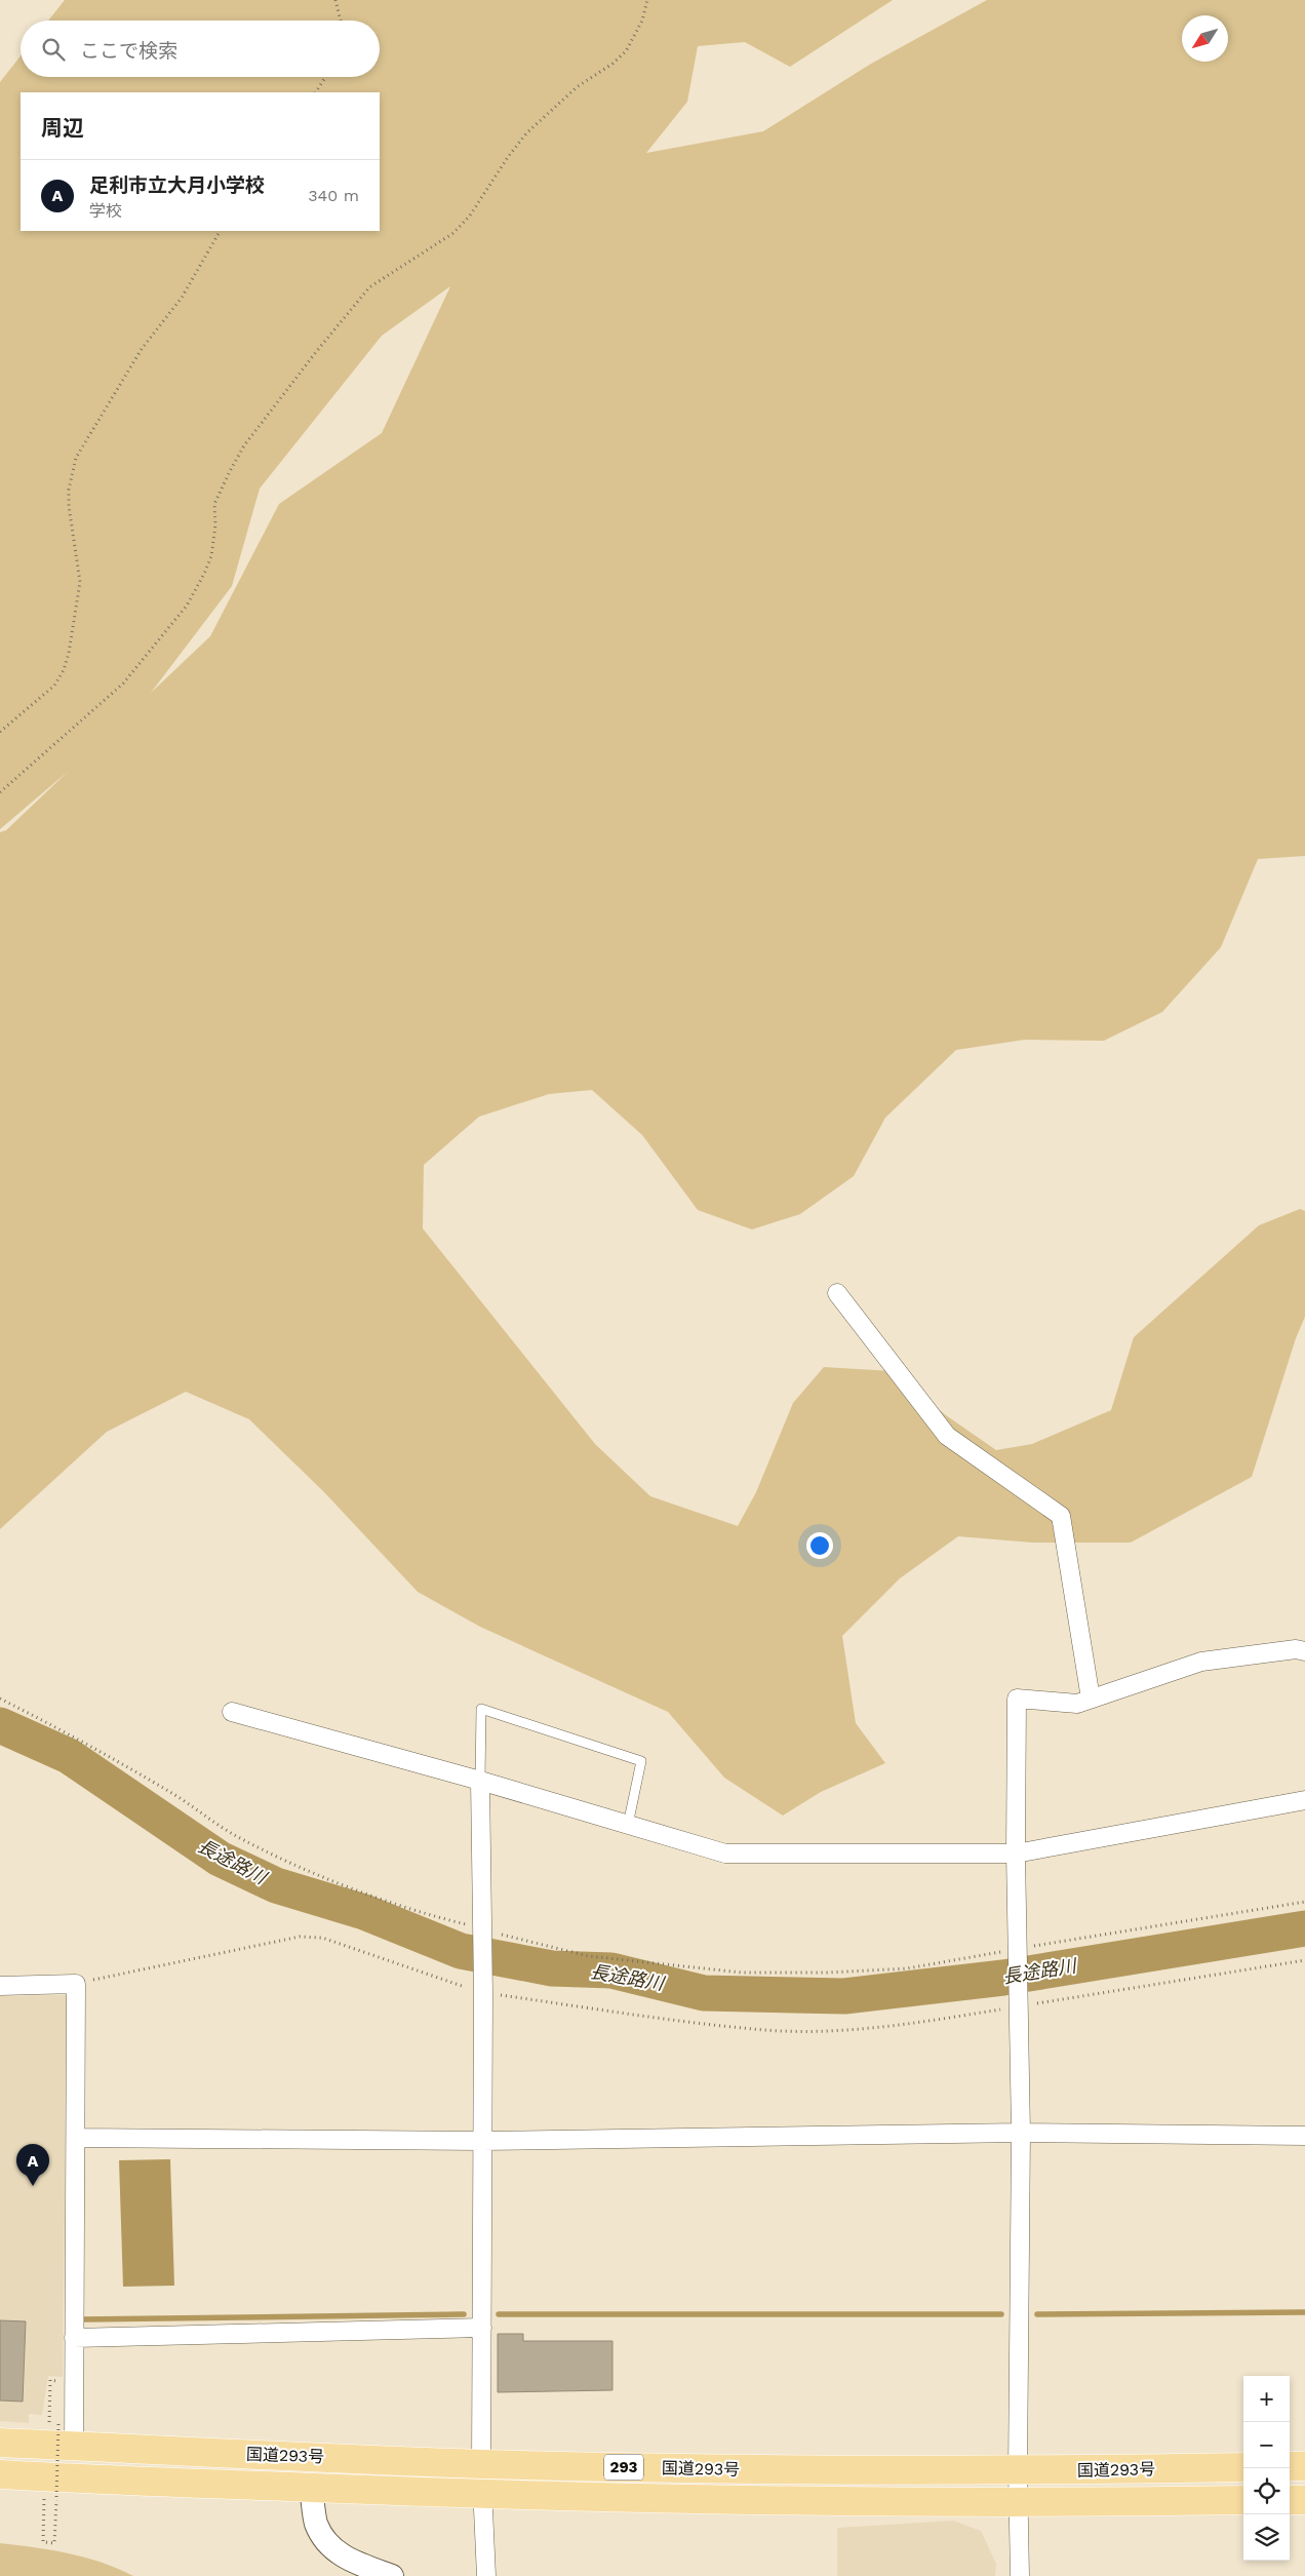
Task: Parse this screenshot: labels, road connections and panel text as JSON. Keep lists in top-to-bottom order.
{
  "streets": {
    "highway": ["国道293号", "293"]
  },
  "water": ["長途路川"],
  "north": "bottom left",
  "page": {
    "search": "ここで検索",
    "heading": "周辺",
    "list": [
      {
        "mark": "A",
        "name": "足利市立大月小学校",
        "note": "学校",
        "value": "340 m"
      }
    ],
    "pins": "A",
    "map_buttons": ["+", "−"]
  }
}
